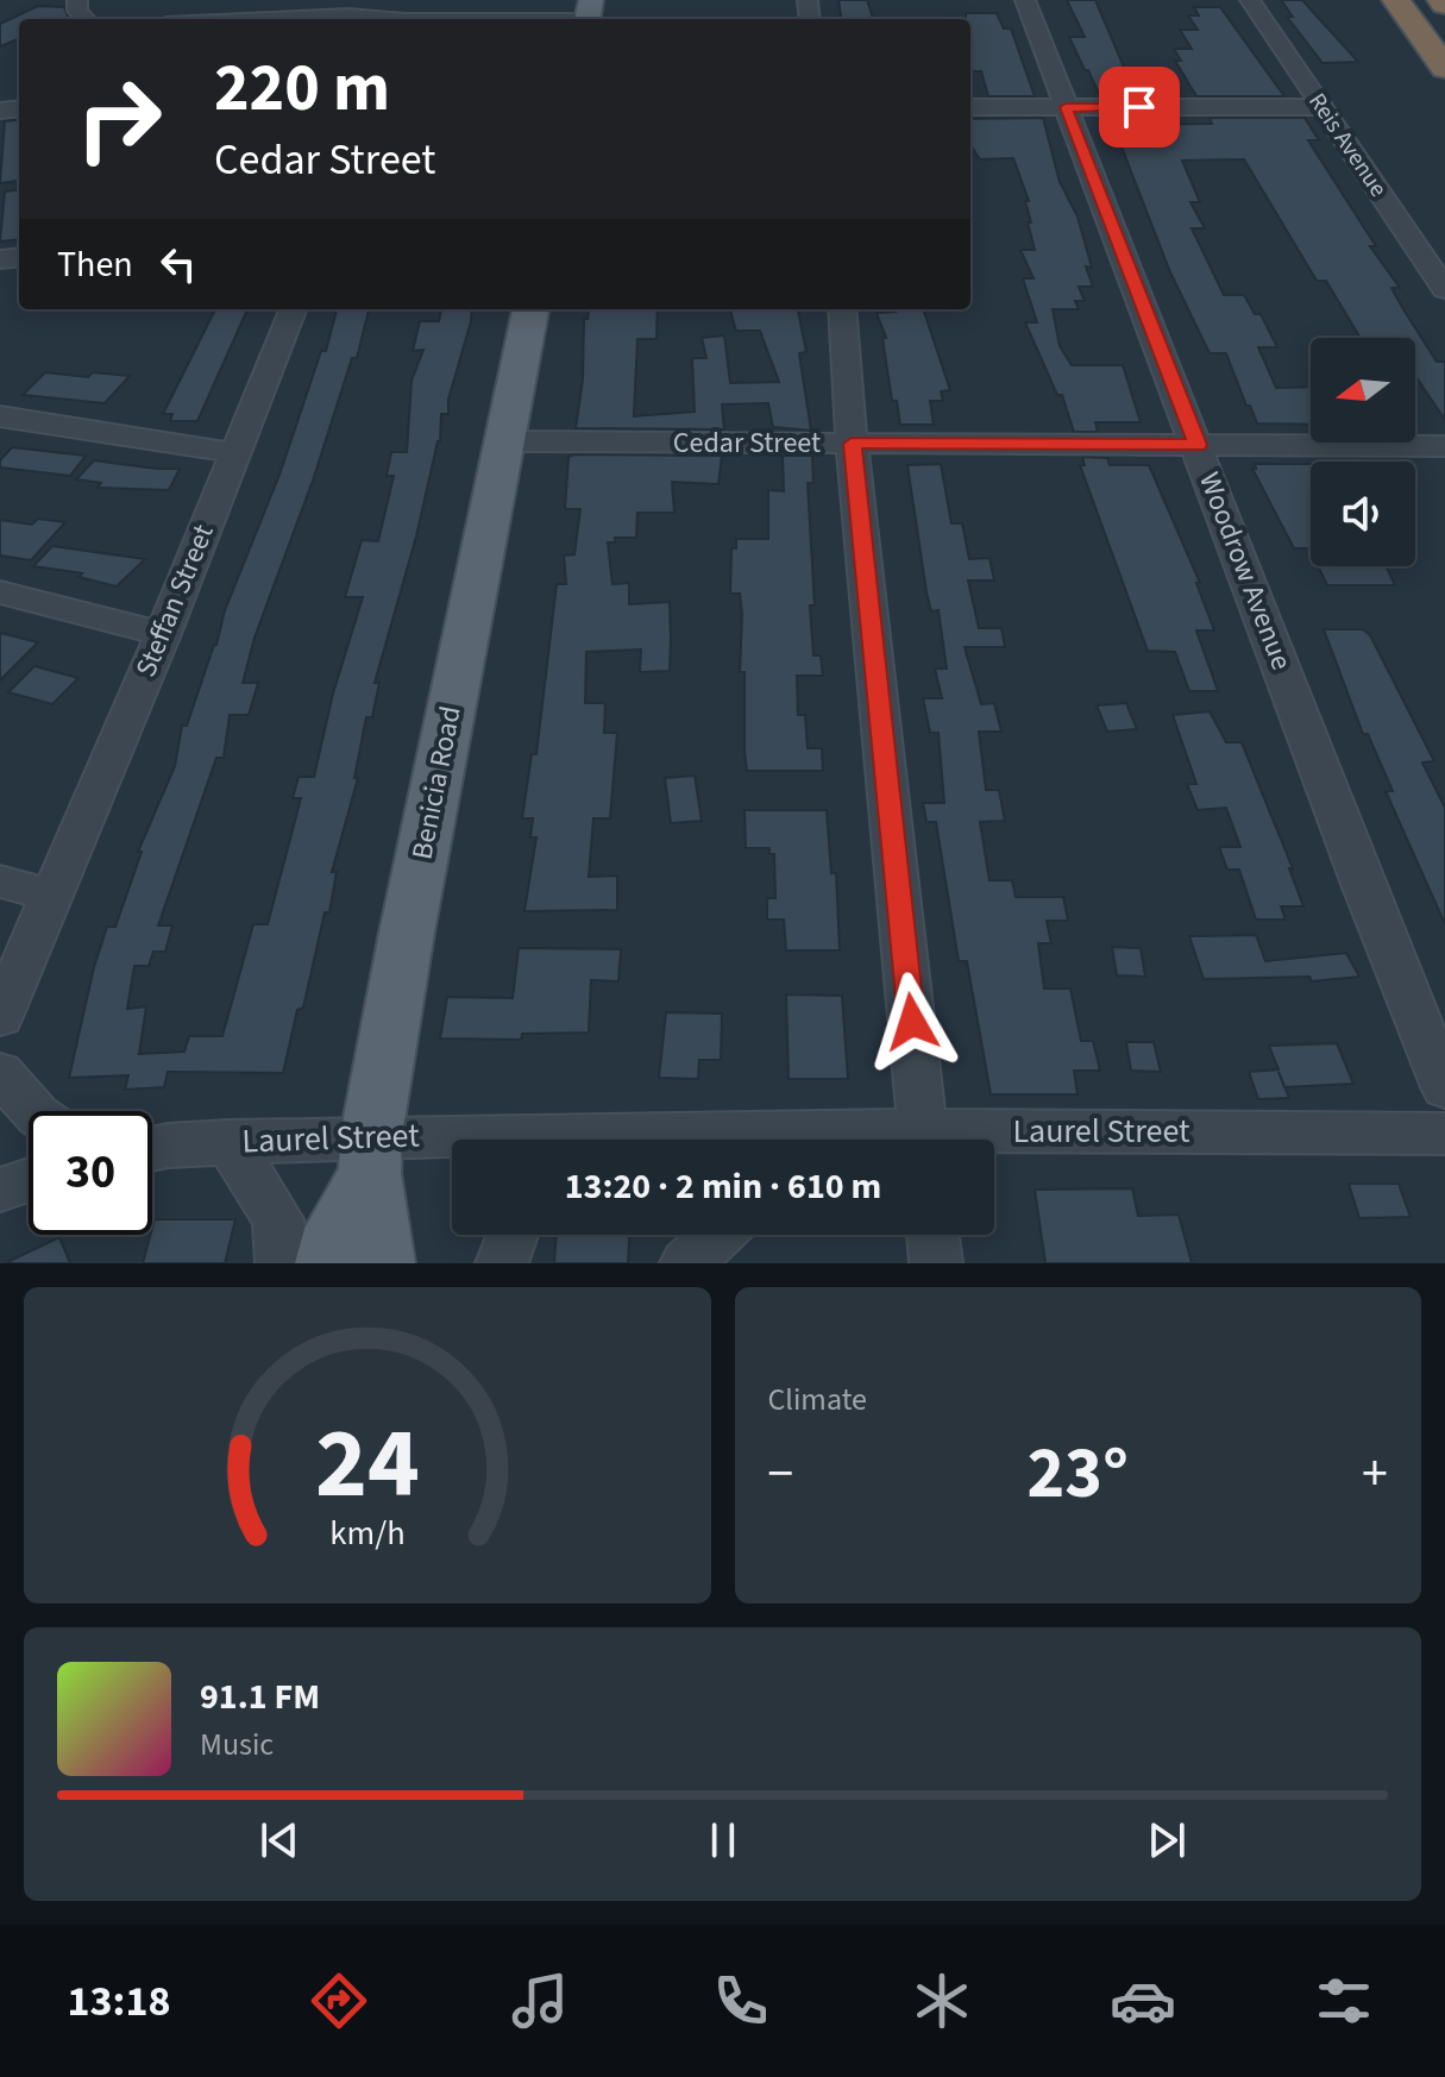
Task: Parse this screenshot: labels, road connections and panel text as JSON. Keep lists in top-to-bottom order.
{
  "streets": {
    "main road": ["Benicia Road"],
    "street": [
      "Reis Avenue",
      "Cedar Street",
      "Woodrow Avenue",
      "Steffan Street",
      "Laurel Street"
    ]
  },
  "crossings": [
    ["Cedar Street", "Woodrow Avenue"],
    ["Cedar Street", "Benicia Road"],
    ["Benicia Road", "Laurel Street"]
  ],
  "north": "left",
  "page": {
    "turn": ["220 m", "Cedar Street"],
    "then": "Then",
    "limit": "30",
    "trip": "13:20 · 2 min · 610 m",
    "tile": "Climate",
    "heat": ["−", "23°", "+"],
    "song": ["91.1 FM", "Music"],
    "tabs": "13:18",
    "gauge": ["24", "km/h"]
  }
}
